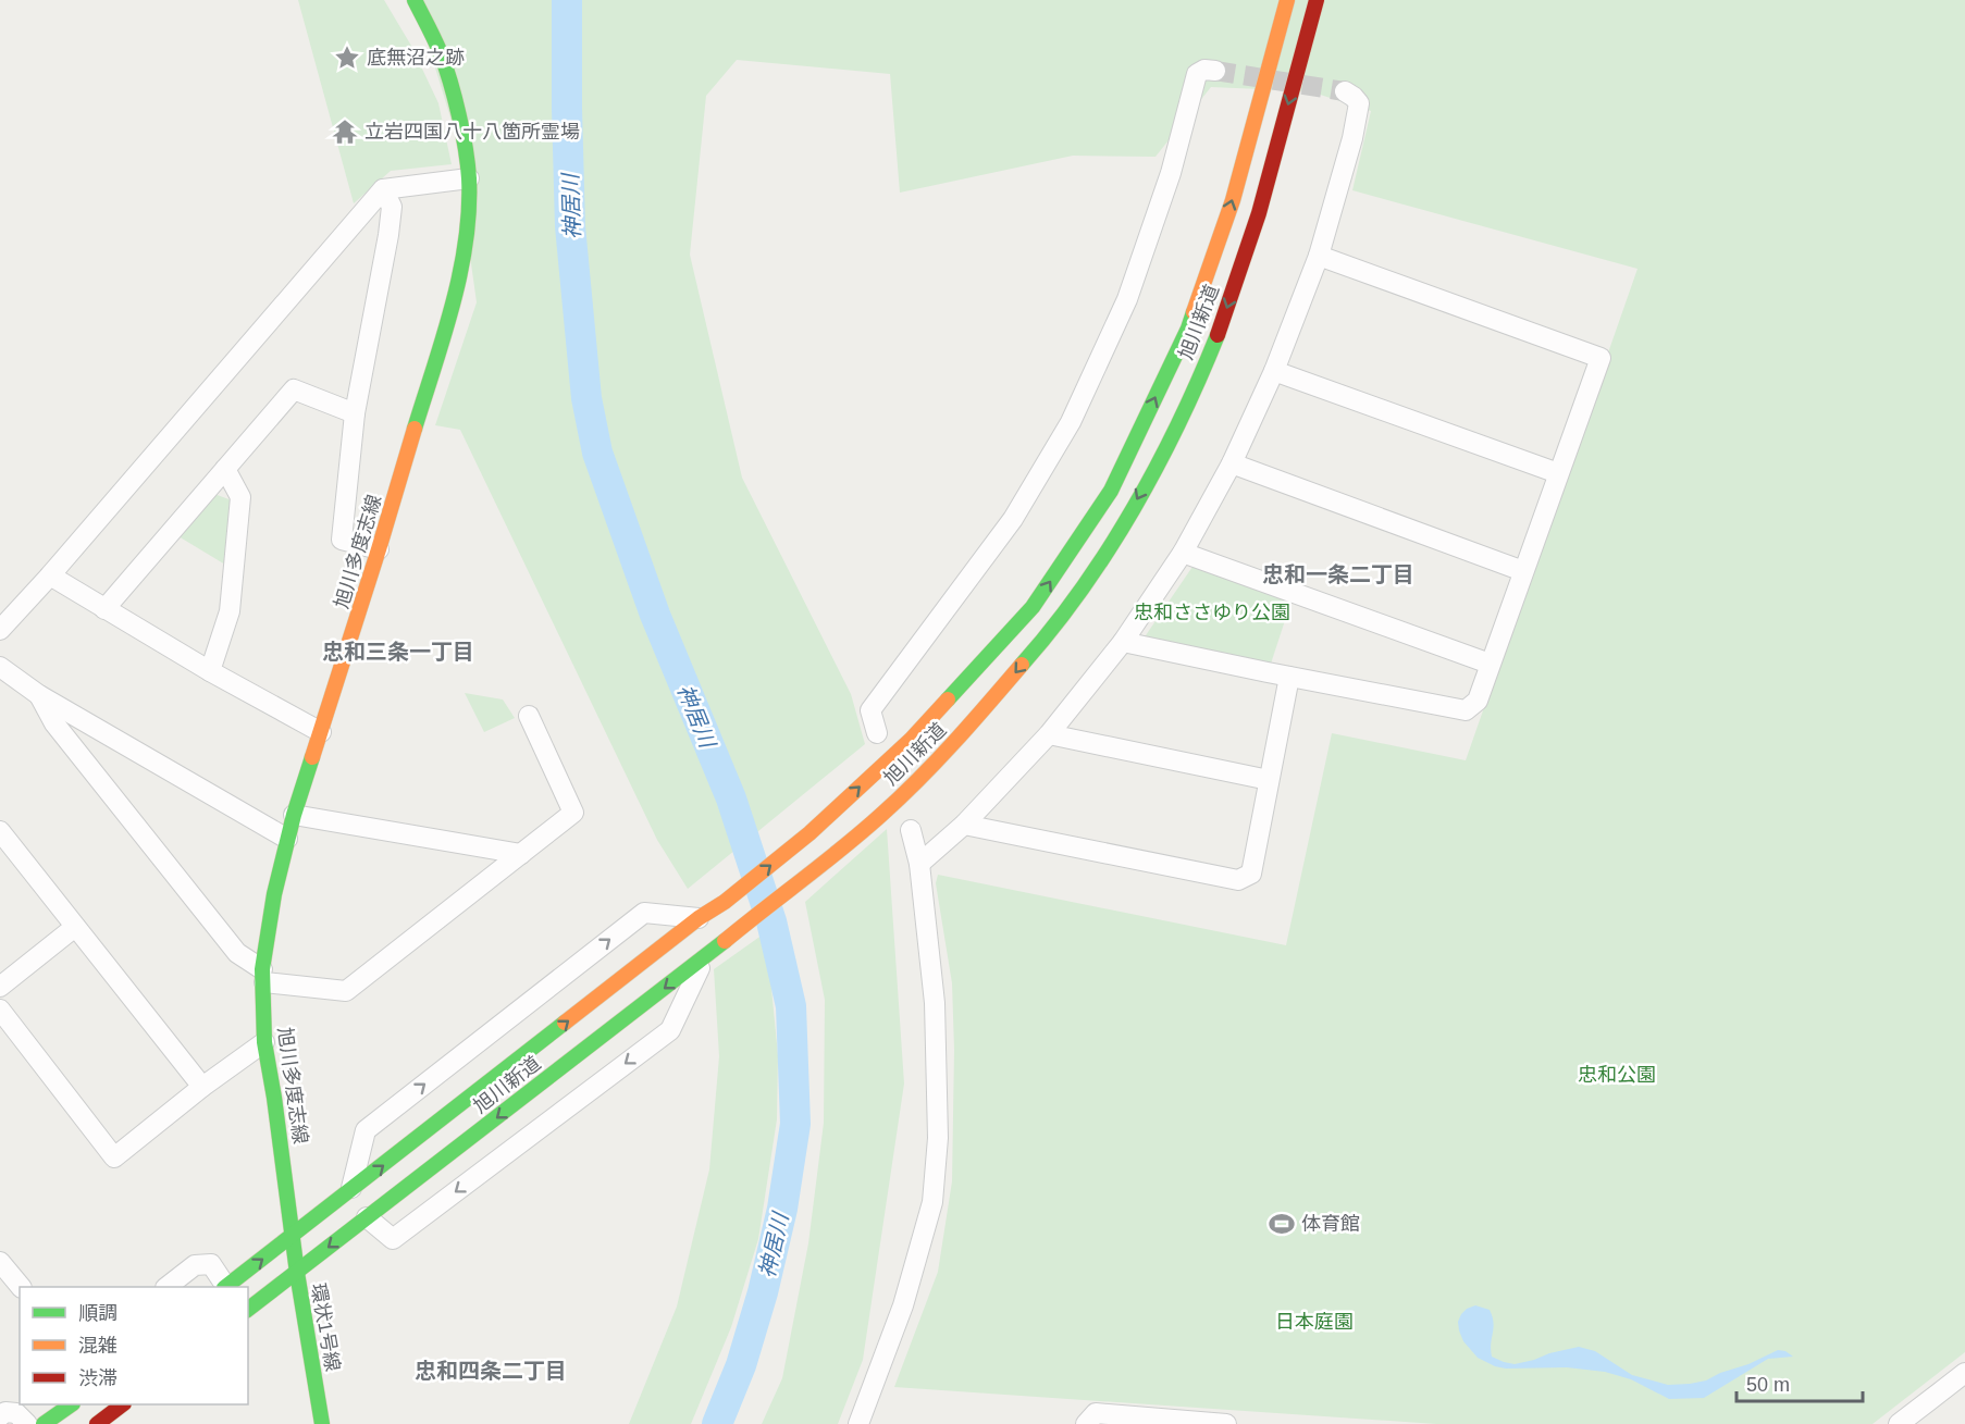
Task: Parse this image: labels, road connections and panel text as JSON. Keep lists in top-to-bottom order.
{
  "streets": {
    "main road": ["旭川新道", "旭川多度志線", "環状1号線"]
  },
  "crossings": [
    ["旭川新道", "旭川多度志線"],
    ["旭川新道", "環状1号線"],
    ["旭川多度志線", "環状1号線"]
  ],
  "districts": ["忠和一条二丁目", "忠和三条一丁目", "忠和四条二丁目"],
  "water": ["神居川"],
  "parks": ["忠和ささゆり公園", "忠和公園", "日本庭園"],
  "places": {
    "place": ["底無沼之跡"],
    "temple": ["立岩四国八十八箇所霊場"],
    "sports": ["体育館"]
  },
  "legend": ["順調", "混雑", "渋滞"],
  "scale_bar": "50 m"
}
